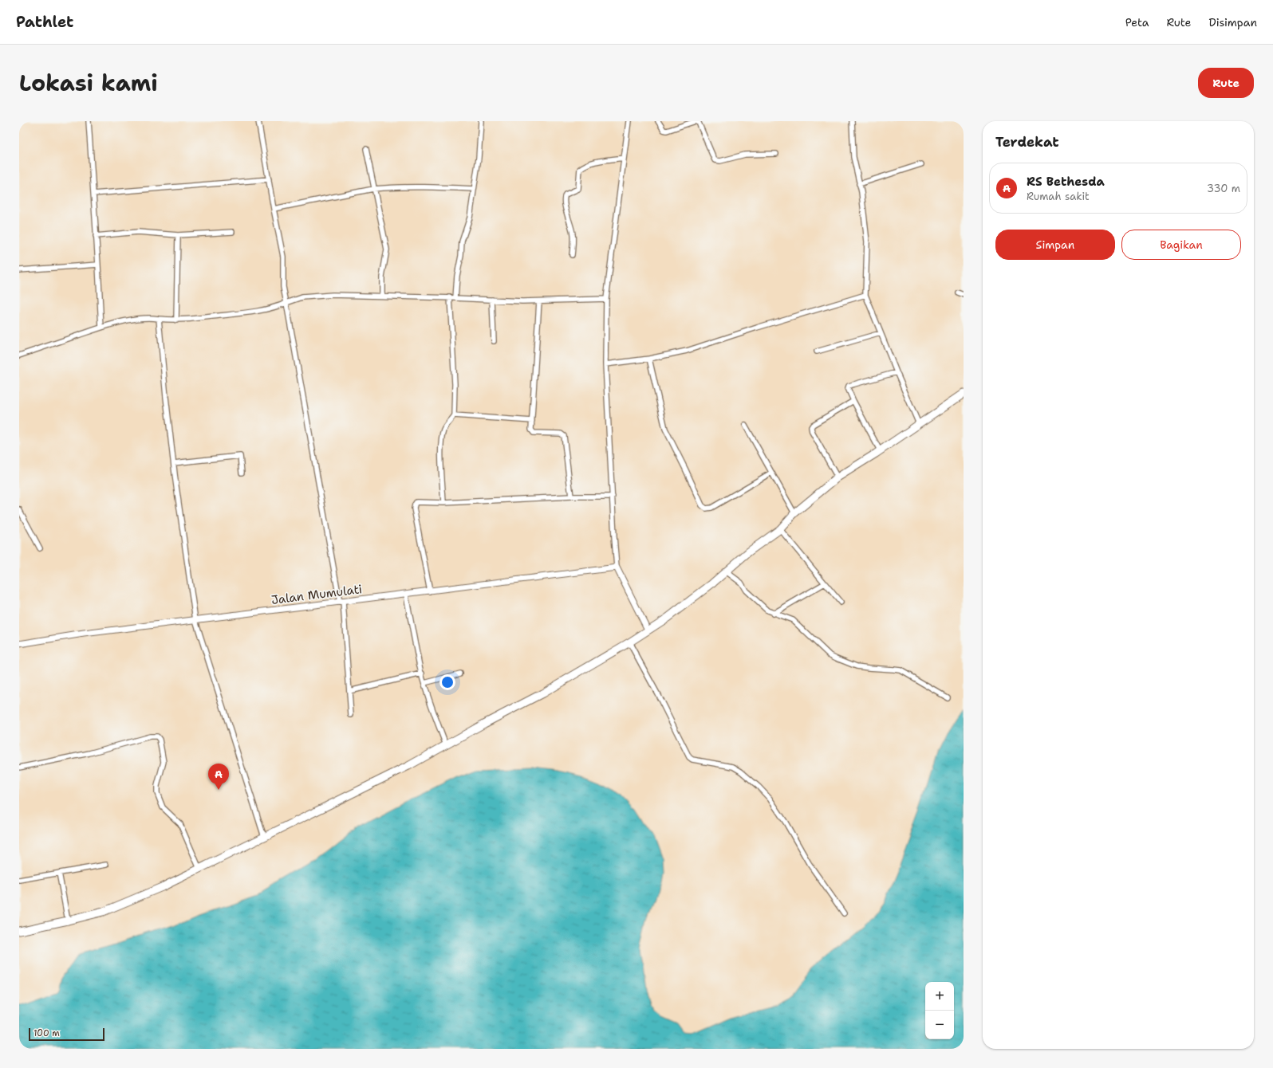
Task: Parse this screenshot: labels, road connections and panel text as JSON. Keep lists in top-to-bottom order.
{
  "streets": {
    "street": ["Jalan Mumulati"]
  },
  "scale_bar": "100 m",
  "page": {
    "header": "Pathlet",
    "nav": ["Peta", "Rute", "Disimpan"],
    "title": "Lokasi kami",
    "buttons": [
      "Rute",
      ["Simpan", "Bagikan"]
    ],
    "heading": "Terdekat",
    "list": [
      {
        "mark": "A",
        "name": "RS Bethesda",
        "note": "Rumah sakit",
        "value": "330 m"
      }
    ],
    "pins": "A",
    "map_buttons": ["+", "−"],
    "scale": "100 m"
  }
}
